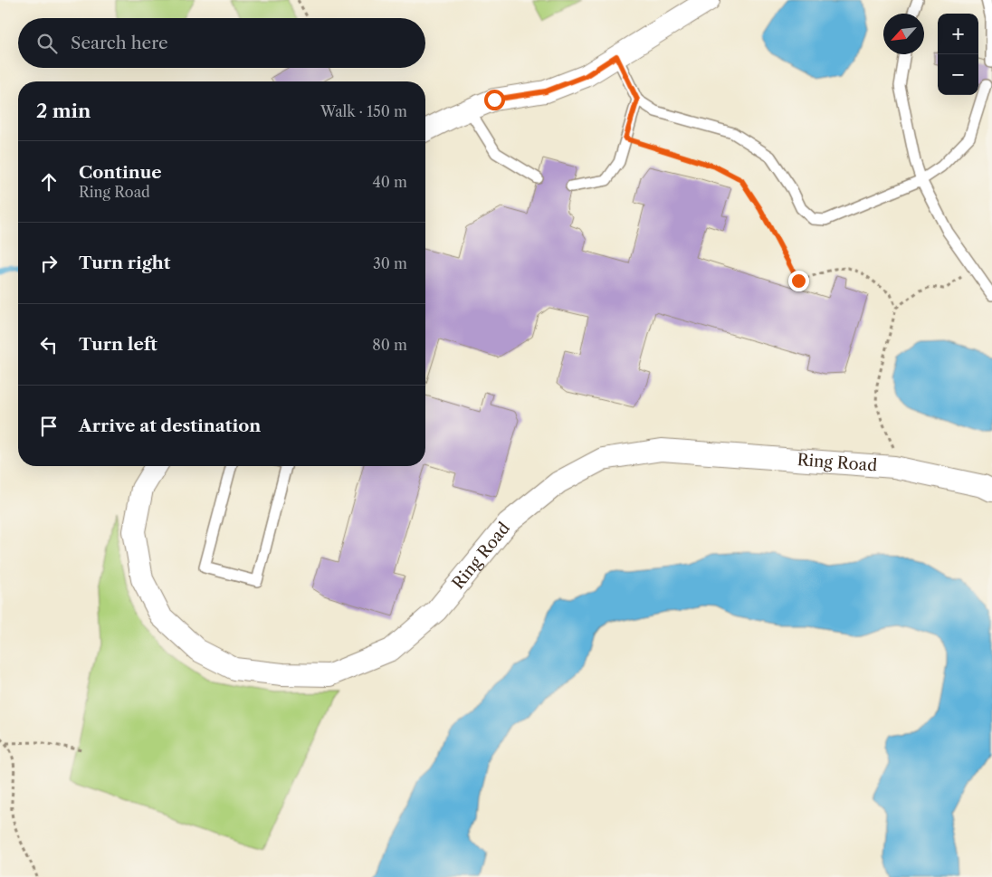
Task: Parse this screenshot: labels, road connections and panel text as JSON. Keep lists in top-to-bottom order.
{
  "streets": {
    "street": ["Ring Road"]
  },
  "north": "bottom left",
  "page": {
    "map_buttons": ["+", "−"],
    "search": "Search here",
    "heading": ["2 min", "Walk · 150 m"],
    "list": [
      ["Continue", "Ring Road", "40 m"],
      ["Turn right", "30 m"],
      ["Turn left", "80 m"],
      "Arrive at destination"
    ]
  }
}
